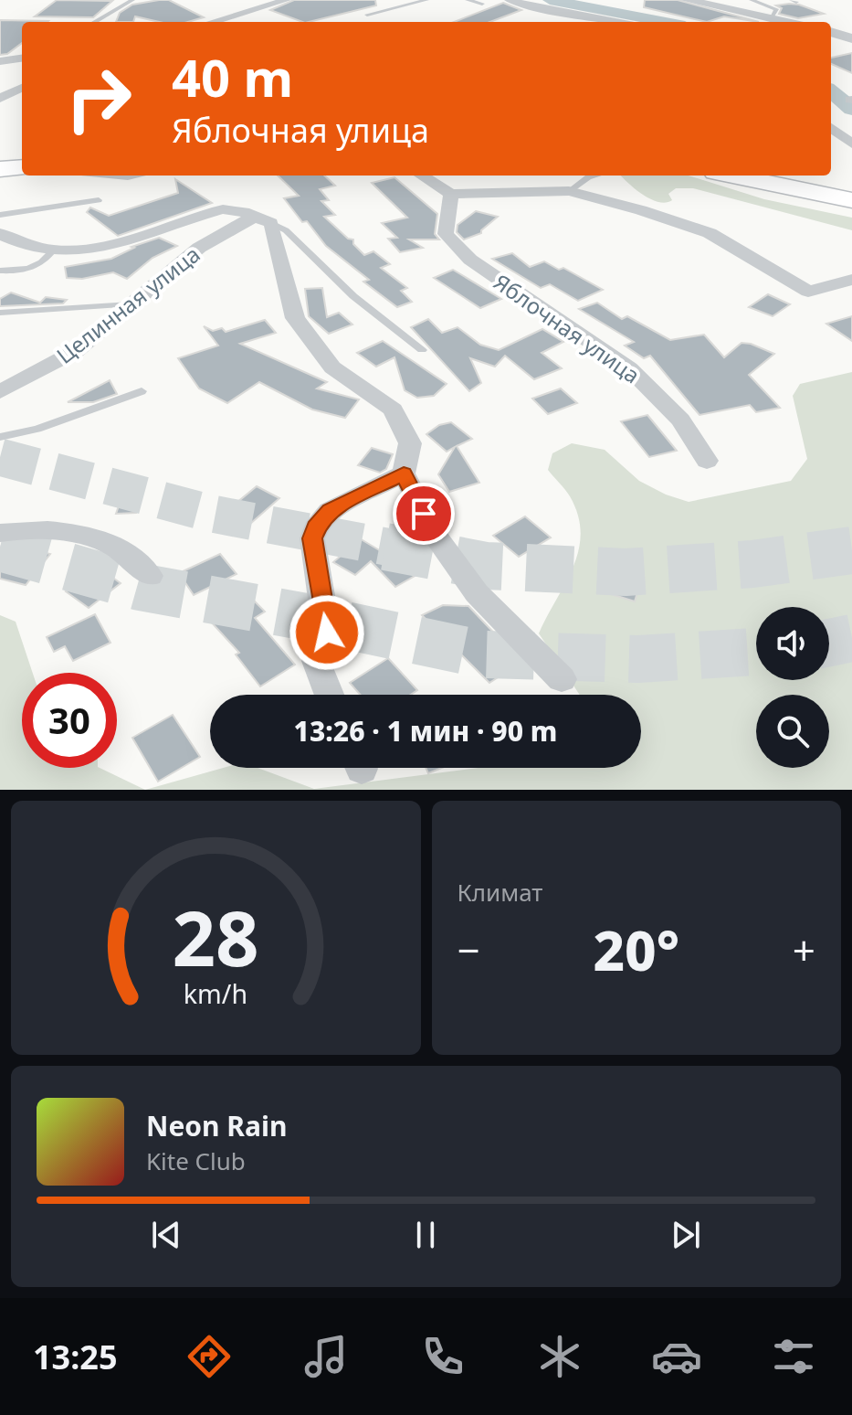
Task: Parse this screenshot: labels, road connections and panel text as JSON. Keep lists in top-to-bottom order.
{
  "streets": {
    "street": ["Целинная улица", "Яблочная улица"]
  },
  "page": {
    "turn": ["40 m", "Яблочная улица"],
    "limit": "30",
    "trip": "13:26 · 1 мин · 90 m",
    "tile": "Климат",
    "heat": ["−", "20°", "+"],
    "song": ["Neon Rain", "Kite Club"],
    "tabs": "13:25",
    "gauge": ["28", "km/h"]
  }
}
